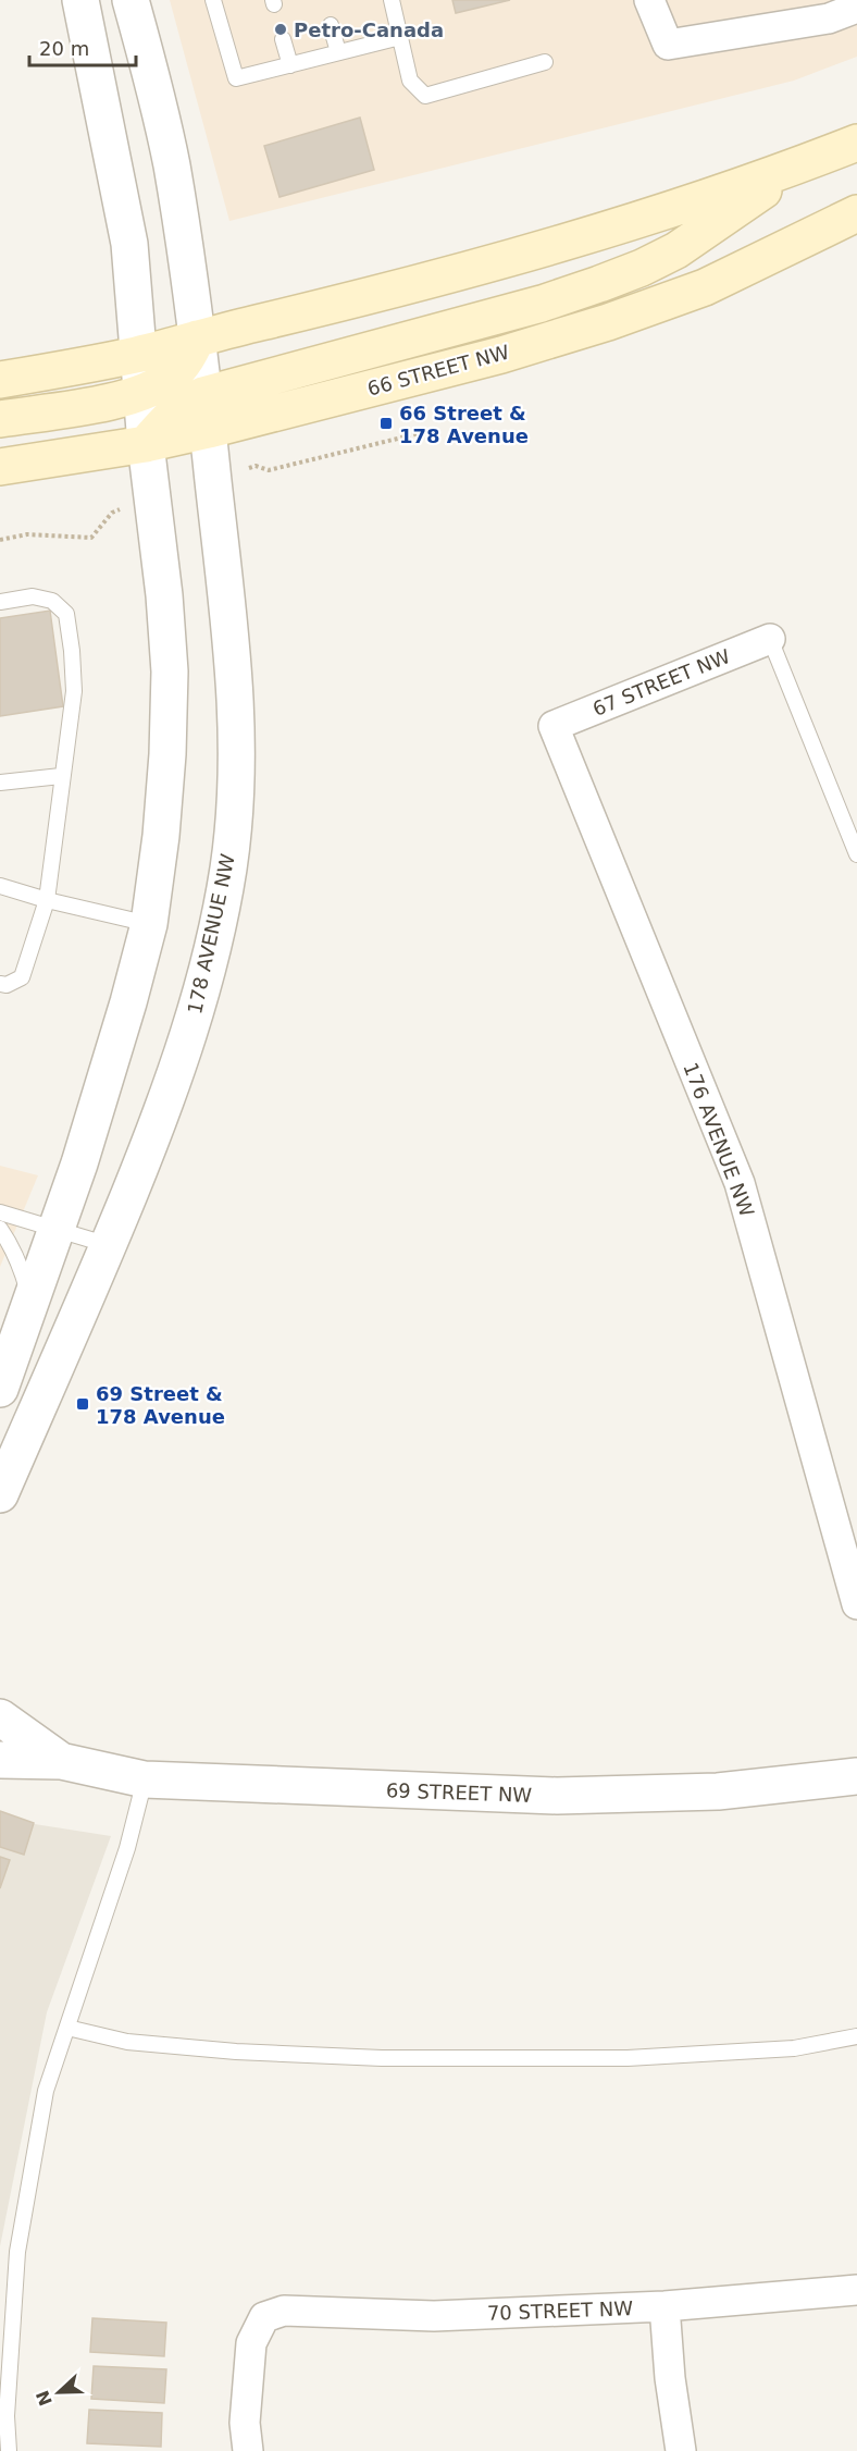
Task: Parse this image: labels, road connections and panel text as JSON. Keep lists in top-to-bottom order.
{
  "streets": {
    "main road": ["66 STREET NW"],
    "street": [
      "67 STREET NW",
      "178 AVENUE NW",
      "176 AVENUE NW",
      "69 STREET NW",
      "70 STREET NW"
    ]
  },
  "crossings": [
    ["66 STREET NW", "178 AVENUE NW"],
    ["67 STREET NW", "176 AVENUE NW"]
  ],
  "places": {
    "other": ["Petro-Canada"],
    "transit": ["66 Street & 178 Avenue", "69 Street & 178 Avenue"]
  },
  "scale_bar": "20 m",
  "north": "left"
}
